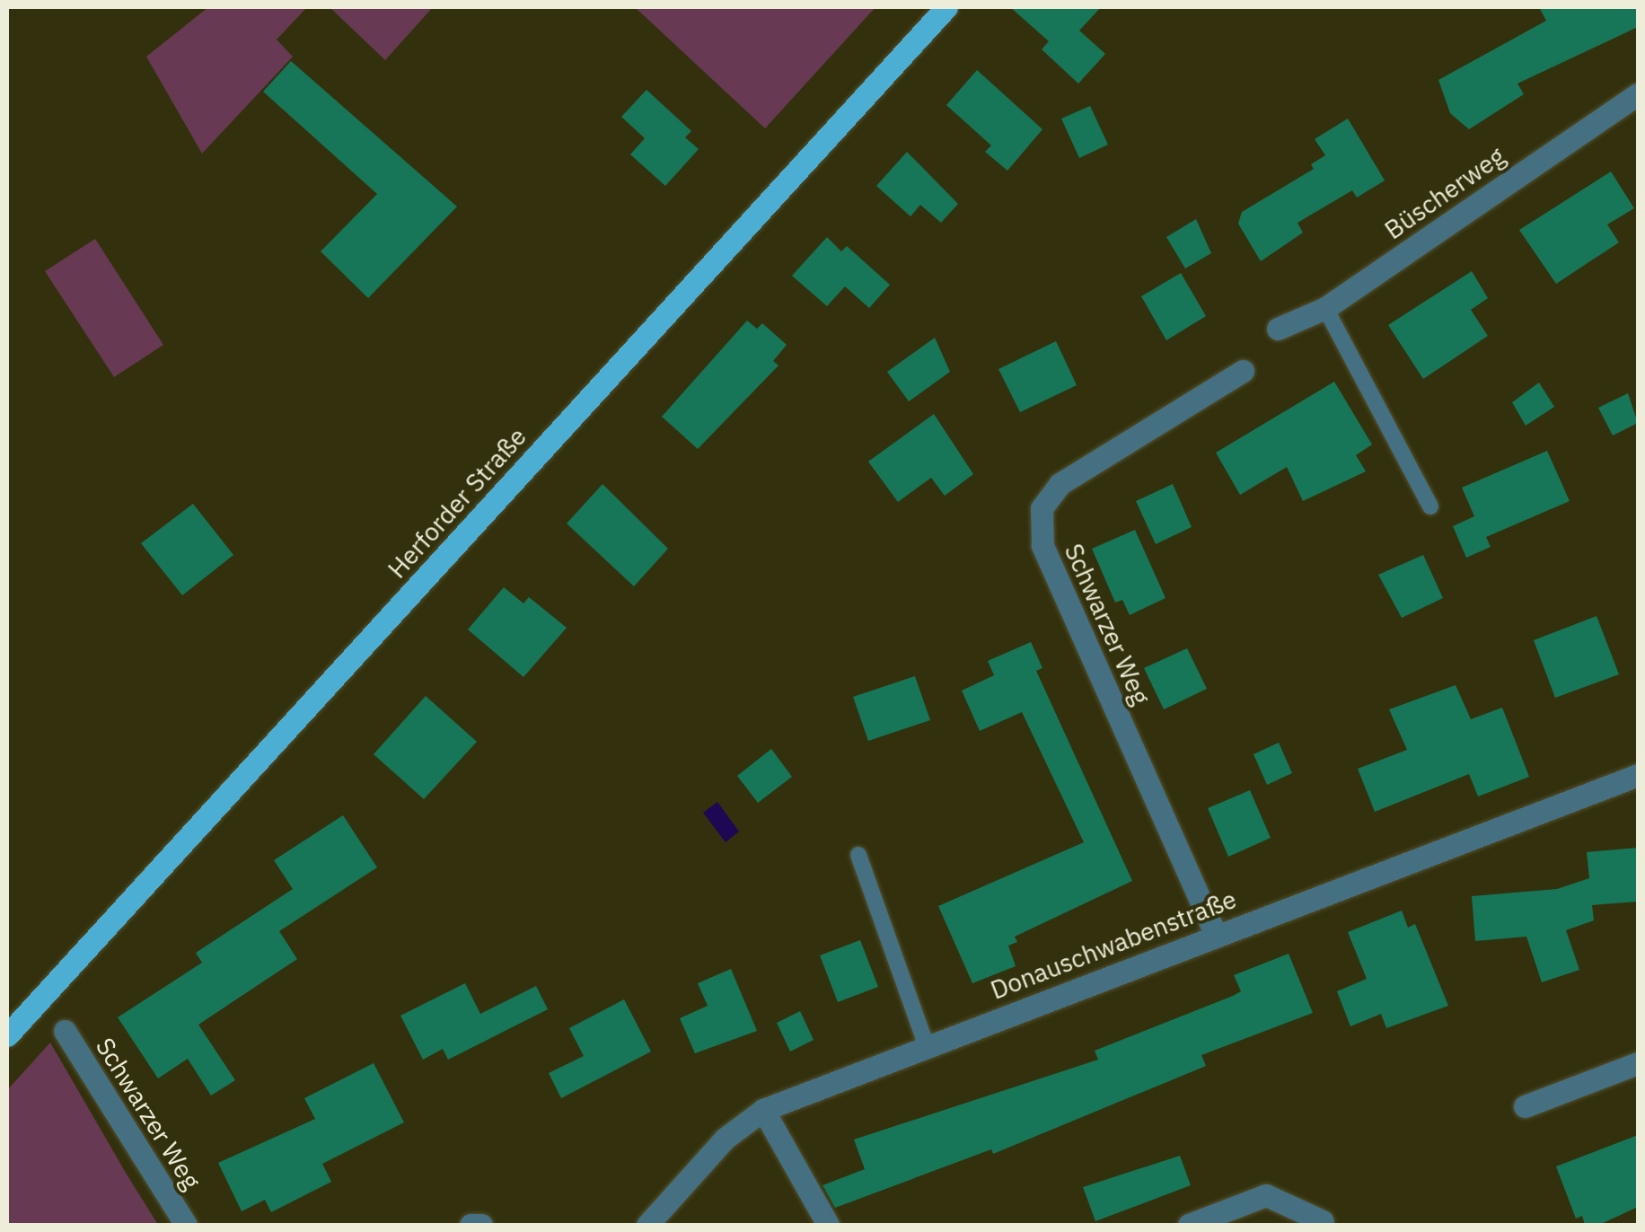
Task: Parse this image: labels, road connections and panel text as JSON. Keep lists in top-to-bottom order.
{
  "streets": {
    "main road": ["Herforder Straße"],
    "street": ["Büscherweg", "Schwarzer Weg", "Donauschwabenstraße"]
  },
  "crossings": [
    ["Schwarzer Weg", "Donauschwabenstraße"]
  ]
}
